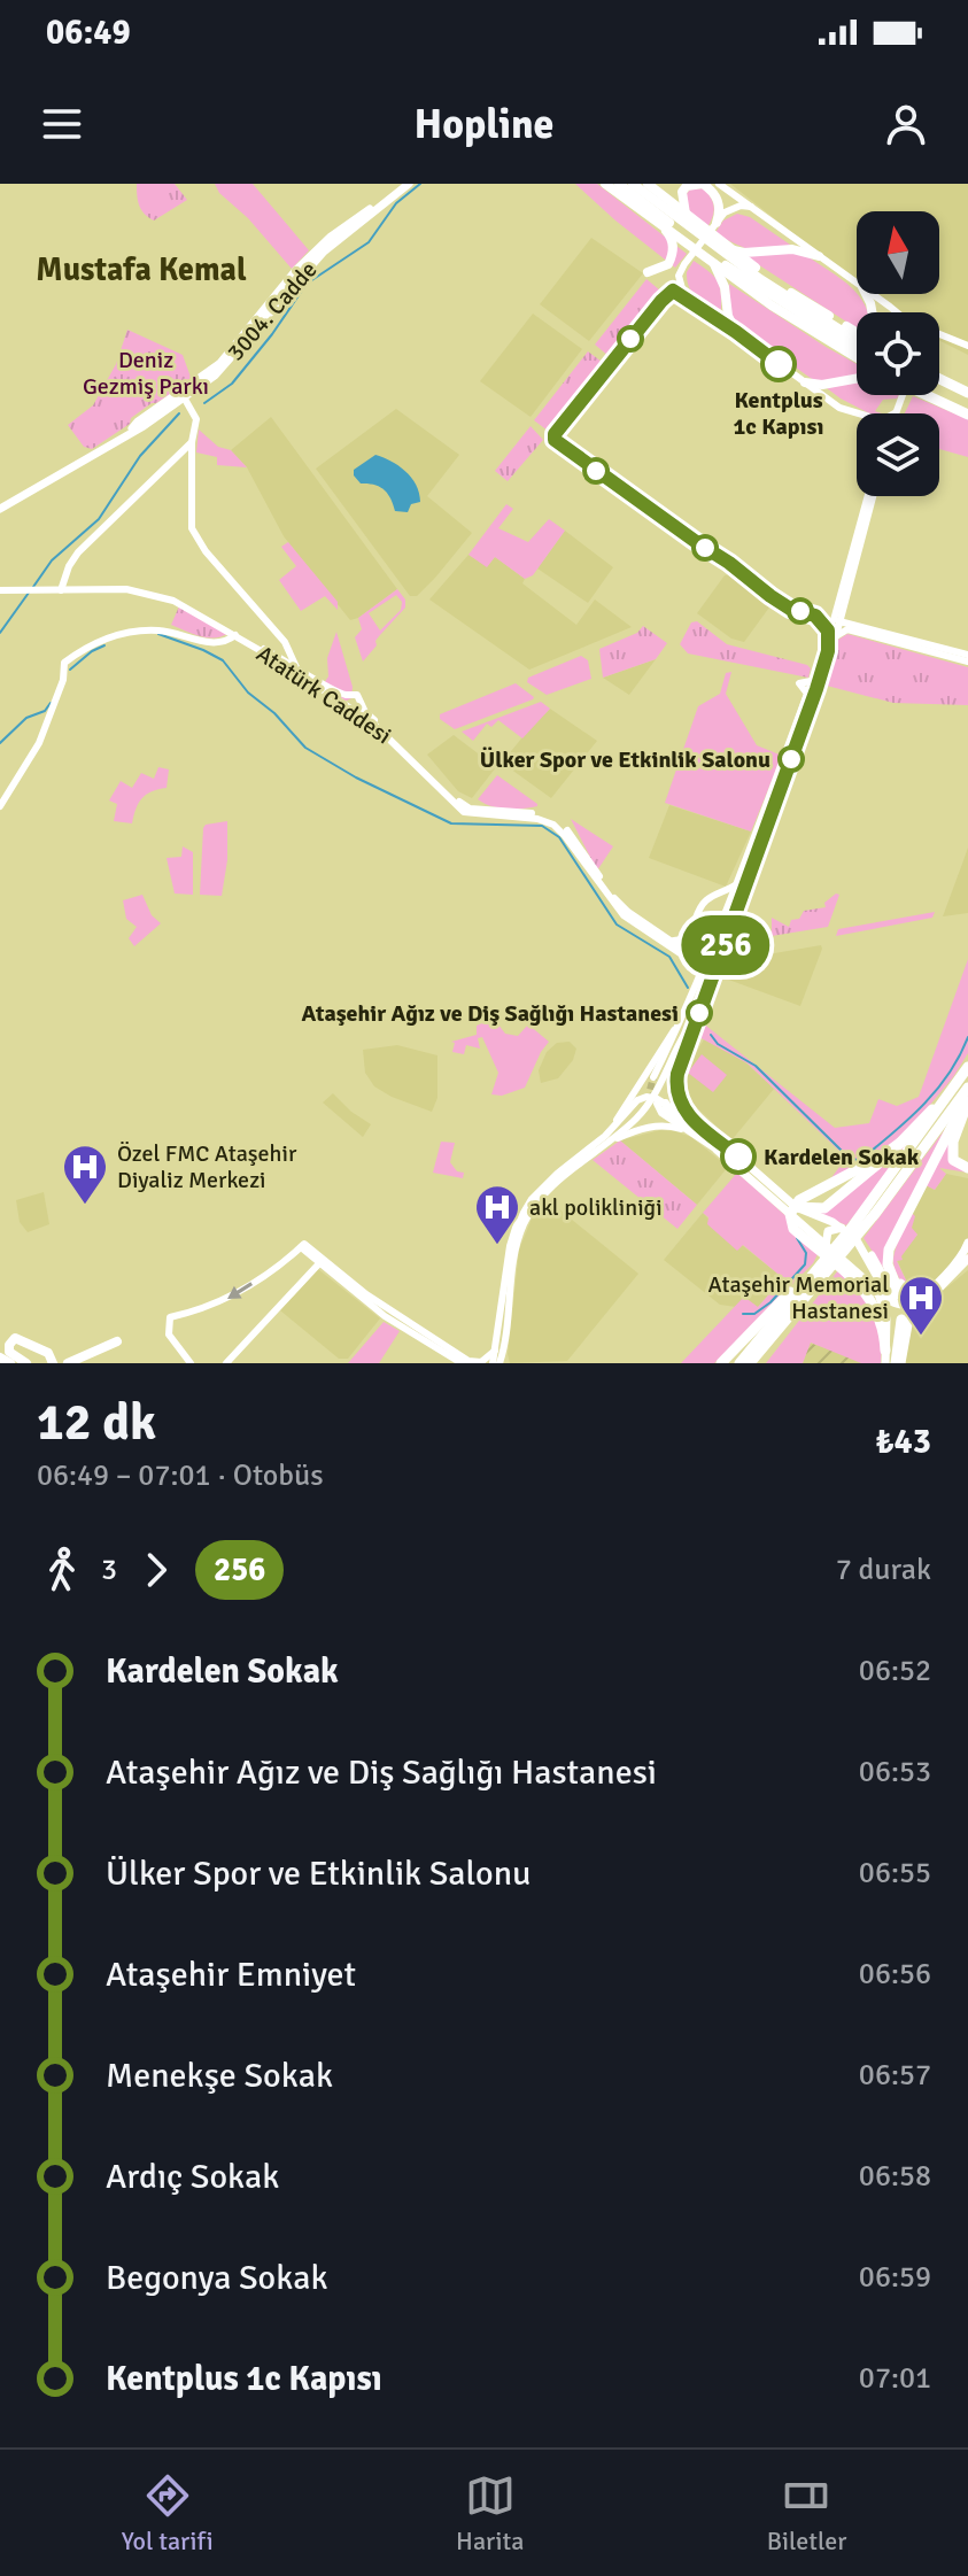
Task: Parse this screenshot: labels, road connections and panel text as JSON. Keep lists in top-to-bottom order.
{
  "streets": {
    "main road": ["3004. Cadde", "Atatürk Caddesi"]
  },
  "districts": ["Mustafa Kemal"],
  "parks": ["Deniz Gezmiş Parkı"],
  "places": {
    "other": [
      "Kentplus 1c Kapısı",
      "Ülker Spor ve Etkinlik Salonu",
      "Ataşehir Ağız ve Diş Sağlığı Hastanesi",
      "Kardelen Sokak"
    ],
    "hospital": ["Özel FMC Ataşehir Diyaliz Merkezi", "akl polikliniği", "Ataşehir Memorial Hastanesi"]
  },
  "lines": ["bus line 256"],
  "north": "top",
  "page": {
    "status": "06:49",
    "header": "Hopline",
    "on_map": "256",
    "heading": ["12 dk", "06:49 – 07:01 · Otobüs", "₺43"],
    "legs": ["3", "256", "7 durak"],
    "list": [
      {
        "name": "Kardelen Sokak",
        "value": "06:52"
      },
      {
        "name": "Ataşehir Ağız ve Diş Sağlığı Hastanesi",
        "value": "06:53"
      },
      {
        "name": "Ülker Spor ve Etkinlik Salonu",
        "value": "06:55"
      },
      {
        "name": "Ataşehir Emniyet",
        "value": "06:56"
      },
      {
        "name": "Menekşe Sokak",
        "value": "06:57"
      },
      {
        "name": "Ardıç Sokak",
        "value": "06:58"
      },
      {
        "name": "Begonya Sokak",
        "value": "06:59"
      },
      {
        "name": "Kentplus 1c Kapısı",
        "value": "07:01"
      }
    ],
    "tabs": ["Yol tarifi", "Harita", "Biletler"]
  }
}
